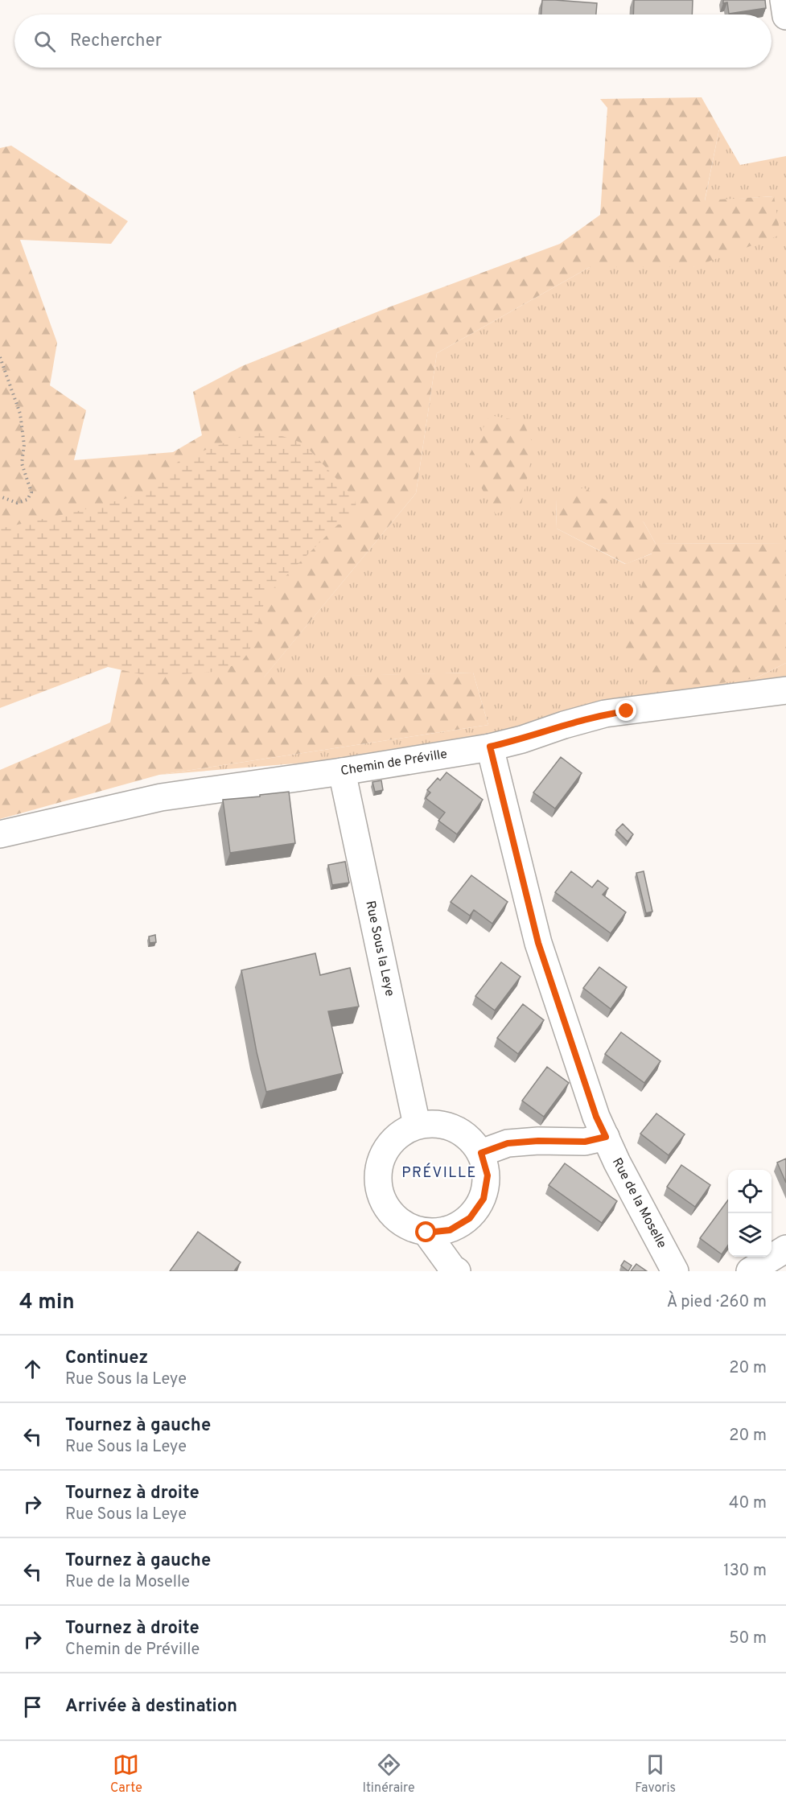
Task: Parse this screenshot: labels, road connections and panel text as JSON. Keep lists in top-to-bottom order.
{
  "streets": {
    "street": ["Chemin de Préville", "Rue Sous la Leye", "Rue de la Moselle"]
  },
  "crossings": [
    ["Chemin de Préville", "Rue Sous la Leye"],
    ["Chemin de Préville", "Rue de la Moselle"]
  ],
  "districts": ["PRÉVILLE"],
  "page": {
    "search": "Rechercher",
    "heading": ["4 min", "À pied · 260 m"],
    "list": [
      ["Continuez", "Rue Sous la Leye", "20 m"],
      ["Tournez à gauche", "Rue Sous la Leye", "20 m"],
      ["Tournez à droite", "Rue Sous la Leye", "40 m"],
      ["Tournez à gauche", "Rue de la Moselle", "130 m"],
      ["Tournez à droite", "Chemin de Préville", "50 m"],
      "Arrivée à destination"
    ],
    "nav": ["Carte", "Itinéraire", "Favoris"]
  }
}
